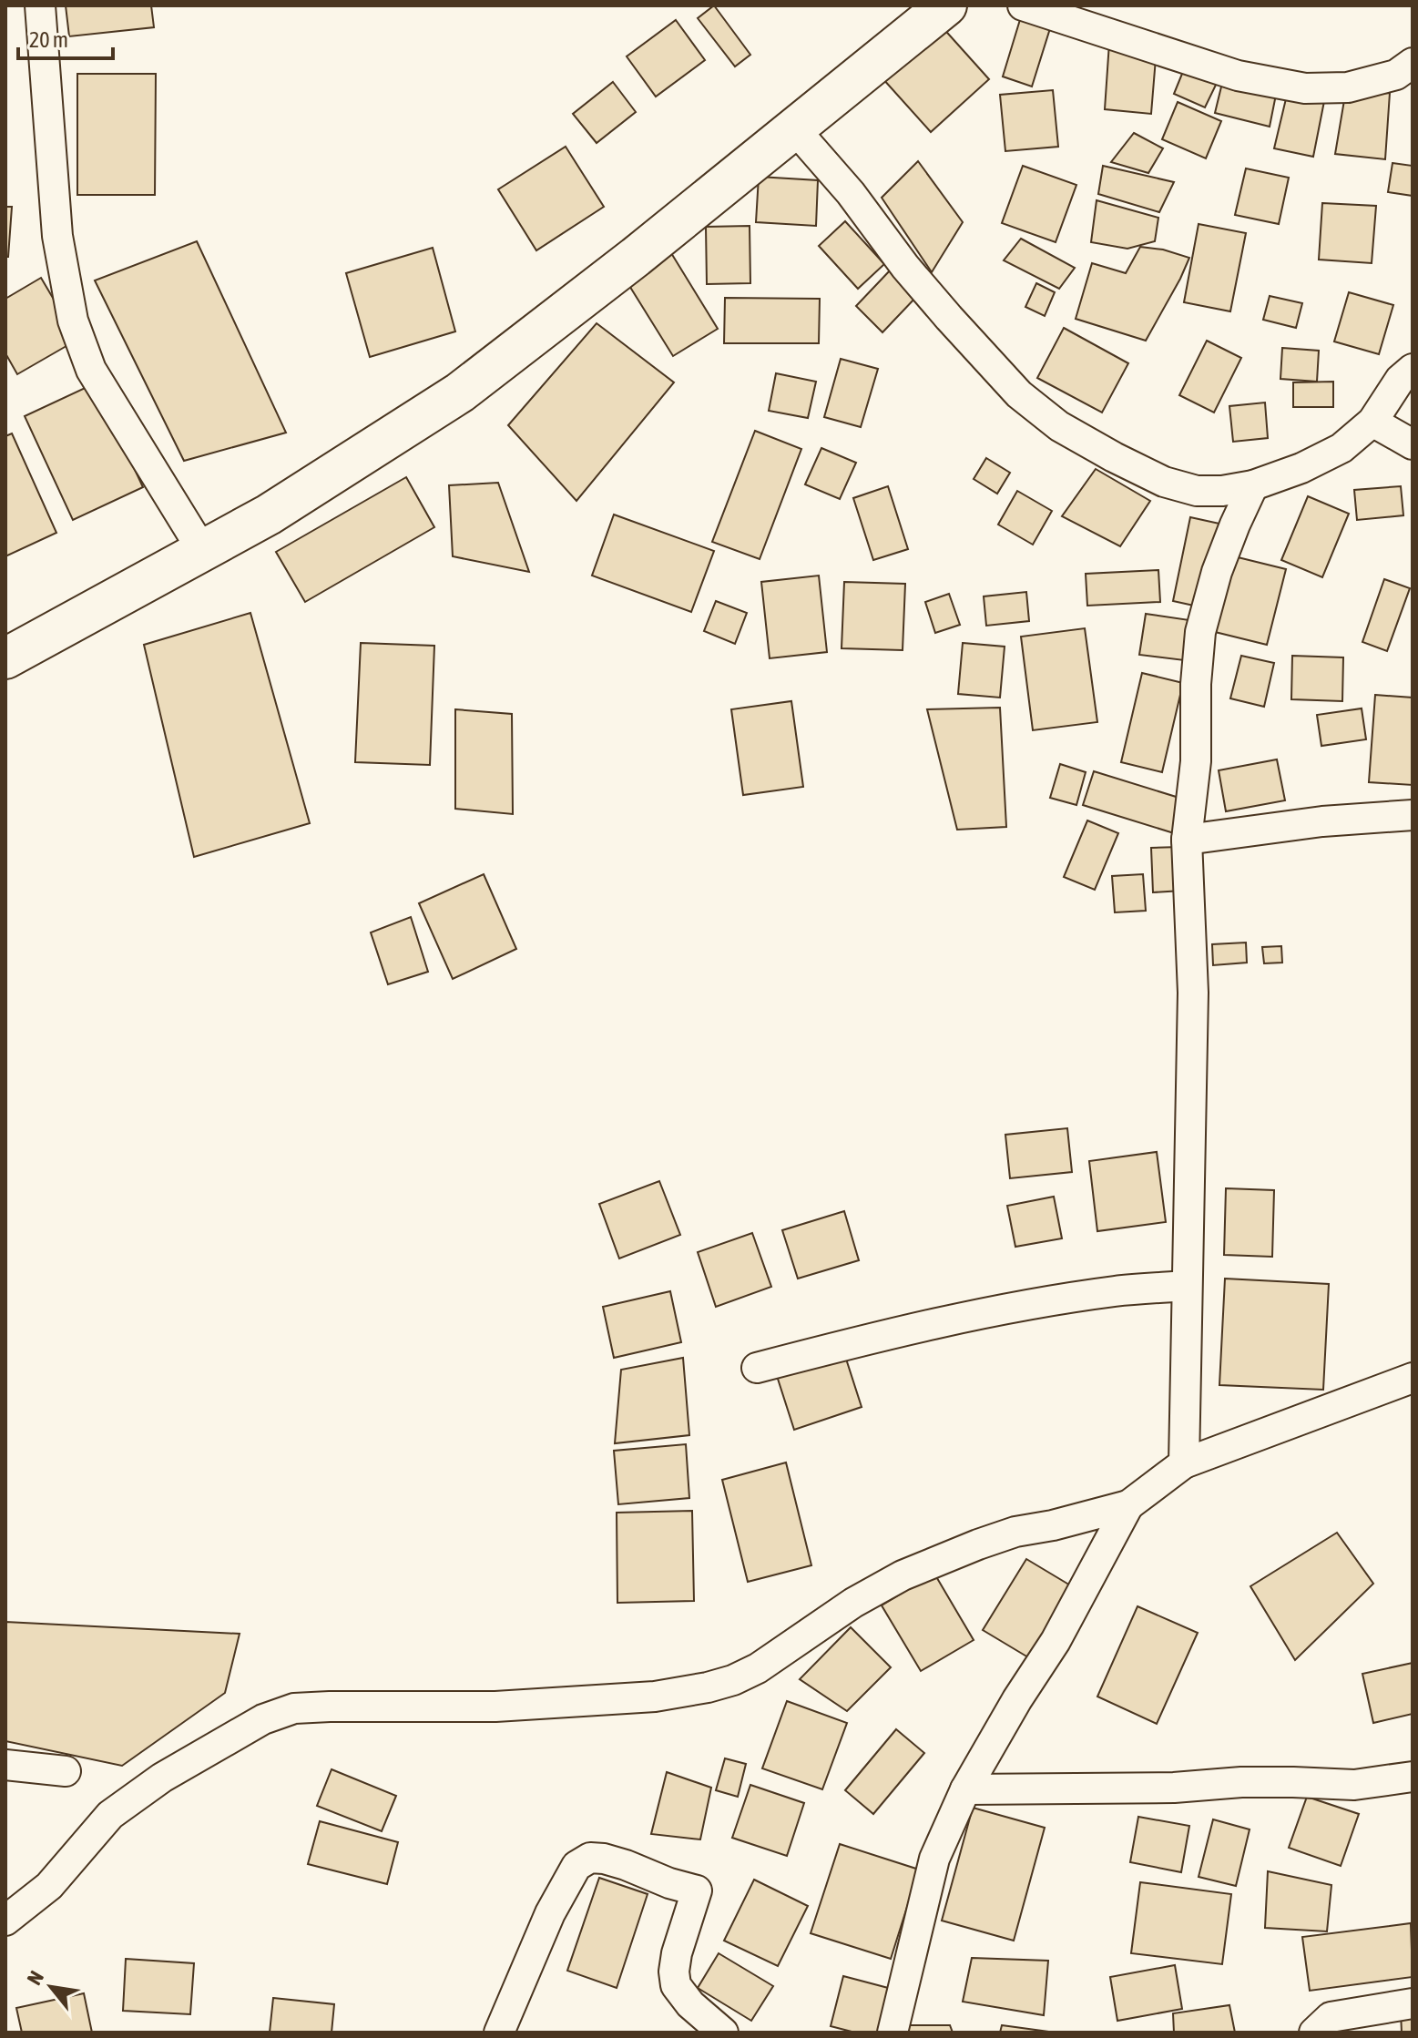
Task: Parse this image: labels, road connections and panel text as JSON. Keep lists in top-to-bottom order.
{
  "scale_bar": "20 m",
  "north": "top left"
}
